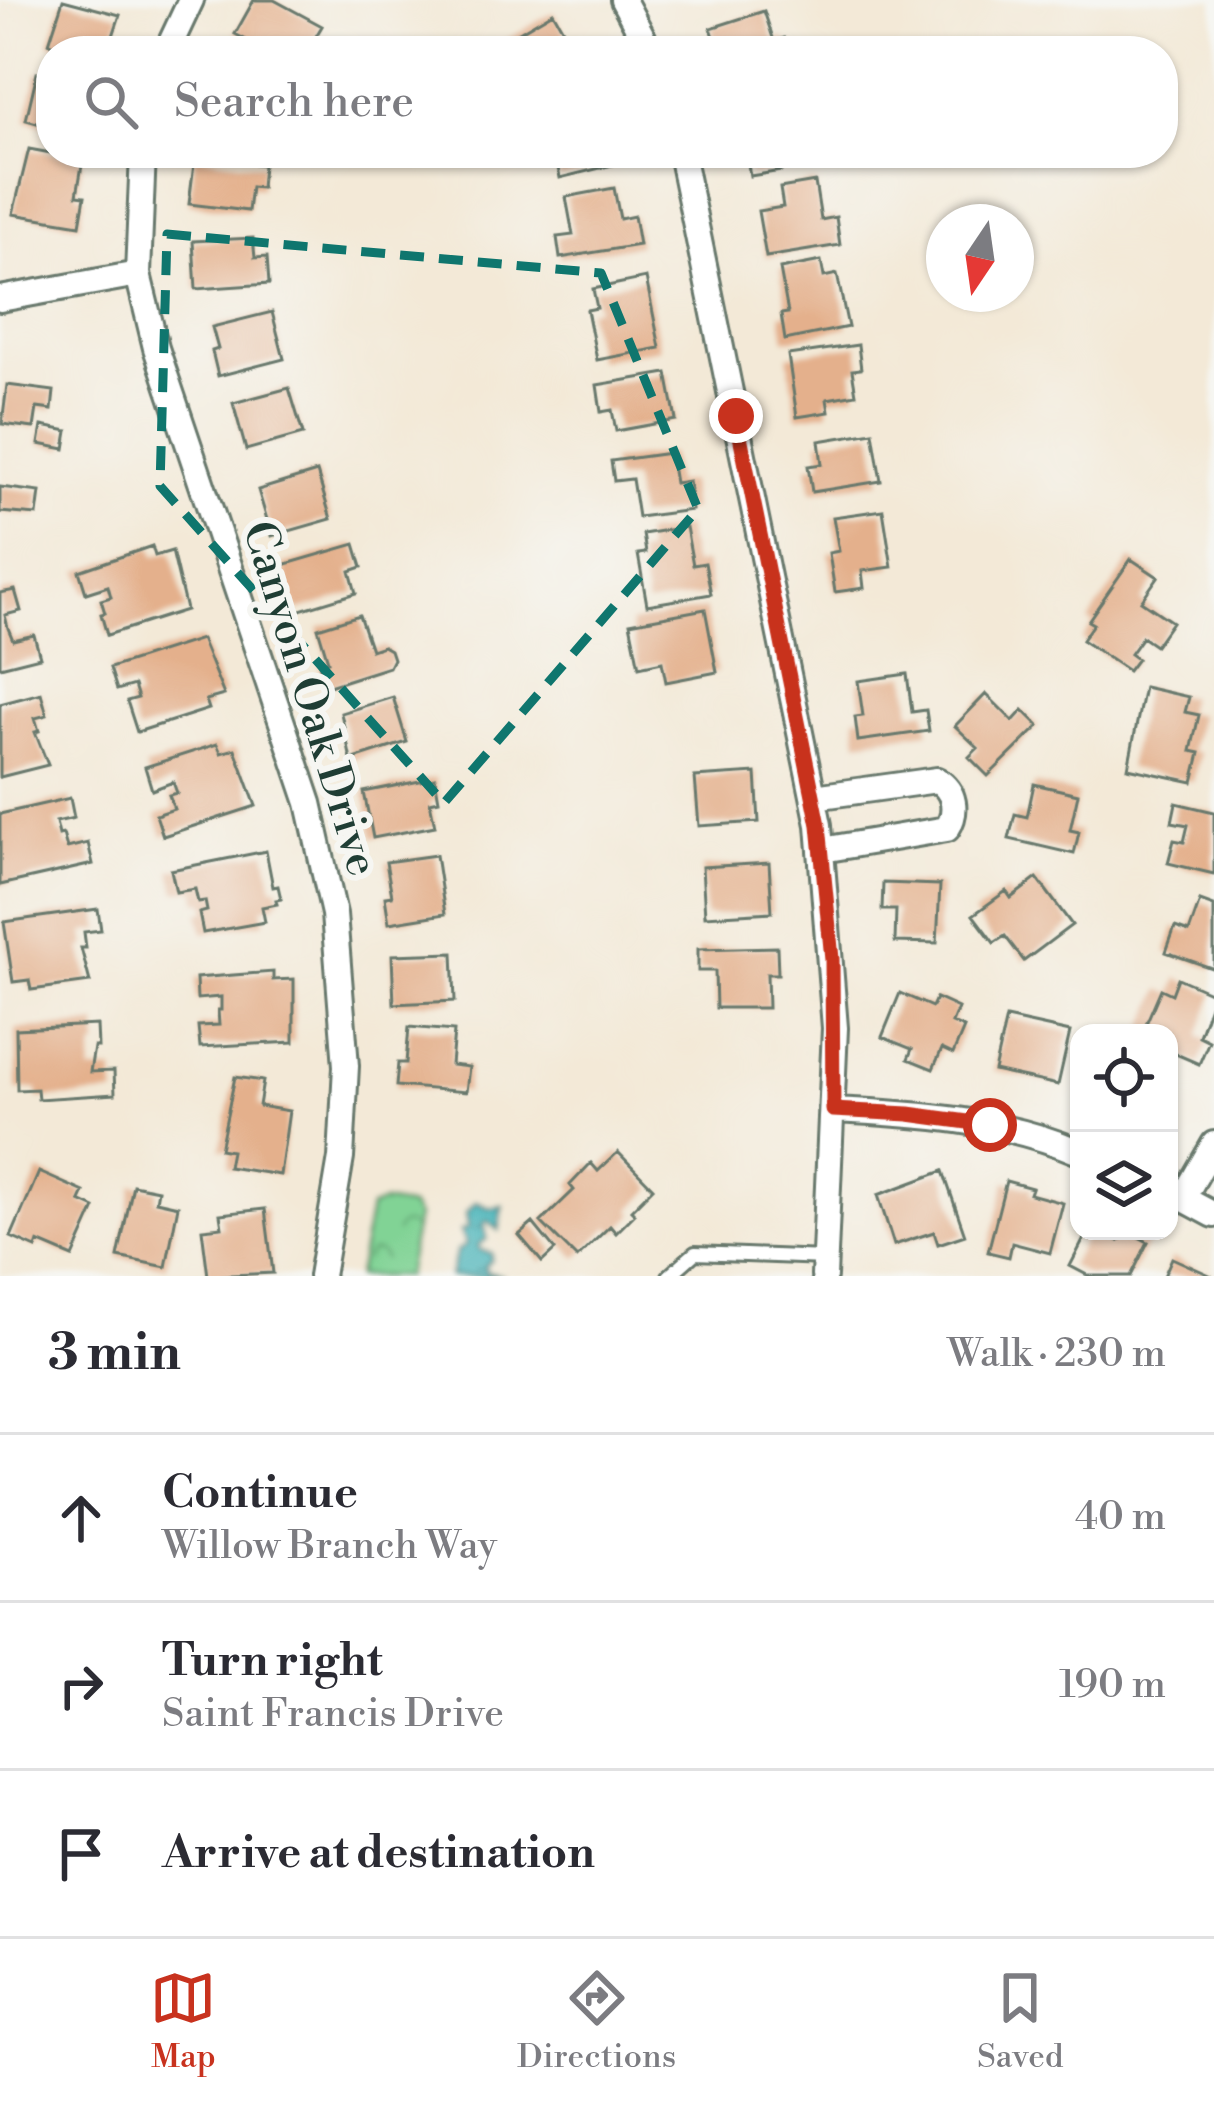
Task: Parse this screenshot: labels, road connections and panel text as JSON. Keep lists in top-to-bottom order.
{
  "streets": {
    "street": ["Canyon Oak Drive"]
  },
  "north": "bottom",
  "page": {
    "search": "Search here",
    "heading": ["3 min", "Walk · 230 m"],
    "list": [
      ["Continue", "Willow Branch Way", "40 m"],
      ["Turn right", "Saint Francis Drive", "190 m"],
      "Arrive at destination"
    ],
    "nav": ["Map", "Directions", "Saved"]
  }
}
